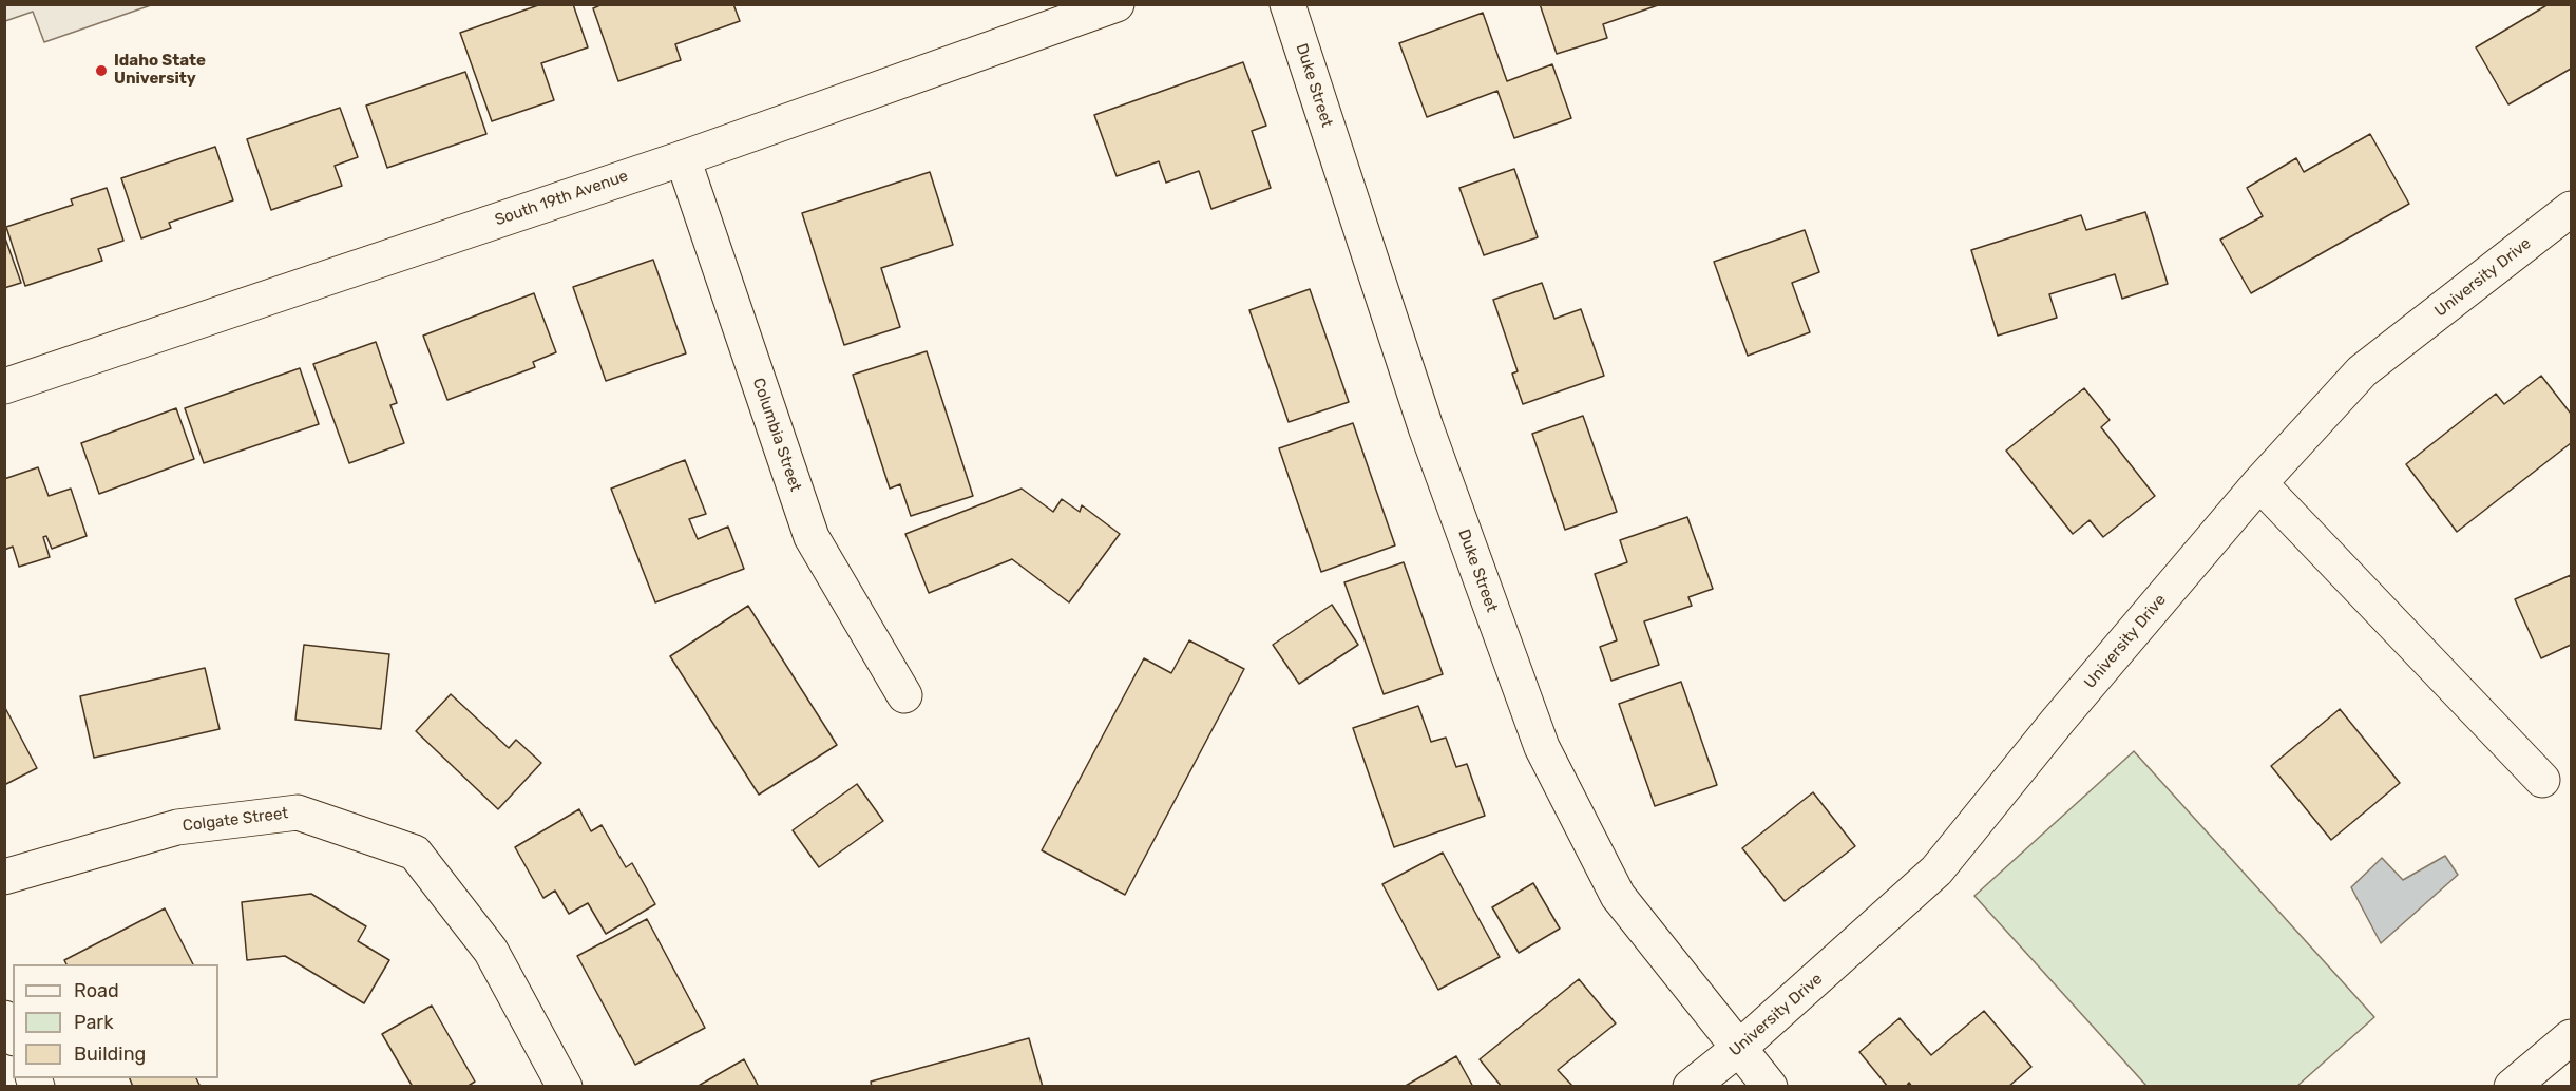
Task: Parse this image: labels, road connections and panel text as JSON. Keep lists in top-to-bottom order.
{
  "streets": {
    "main road": [
      "Duke Street",
      "South 19th Avenue",
      "University Drive",
      "Columbia Street",
      "Colgate Street"
    ]
  },
  "crossings": [
    ["Duke Street", "University Drive"],
    ["South 19th Avenue", "Columbia Street"]
  ],
  "places": ["Idaho State University"],
  "legend": ["Road", "Park", "Building"]
}
